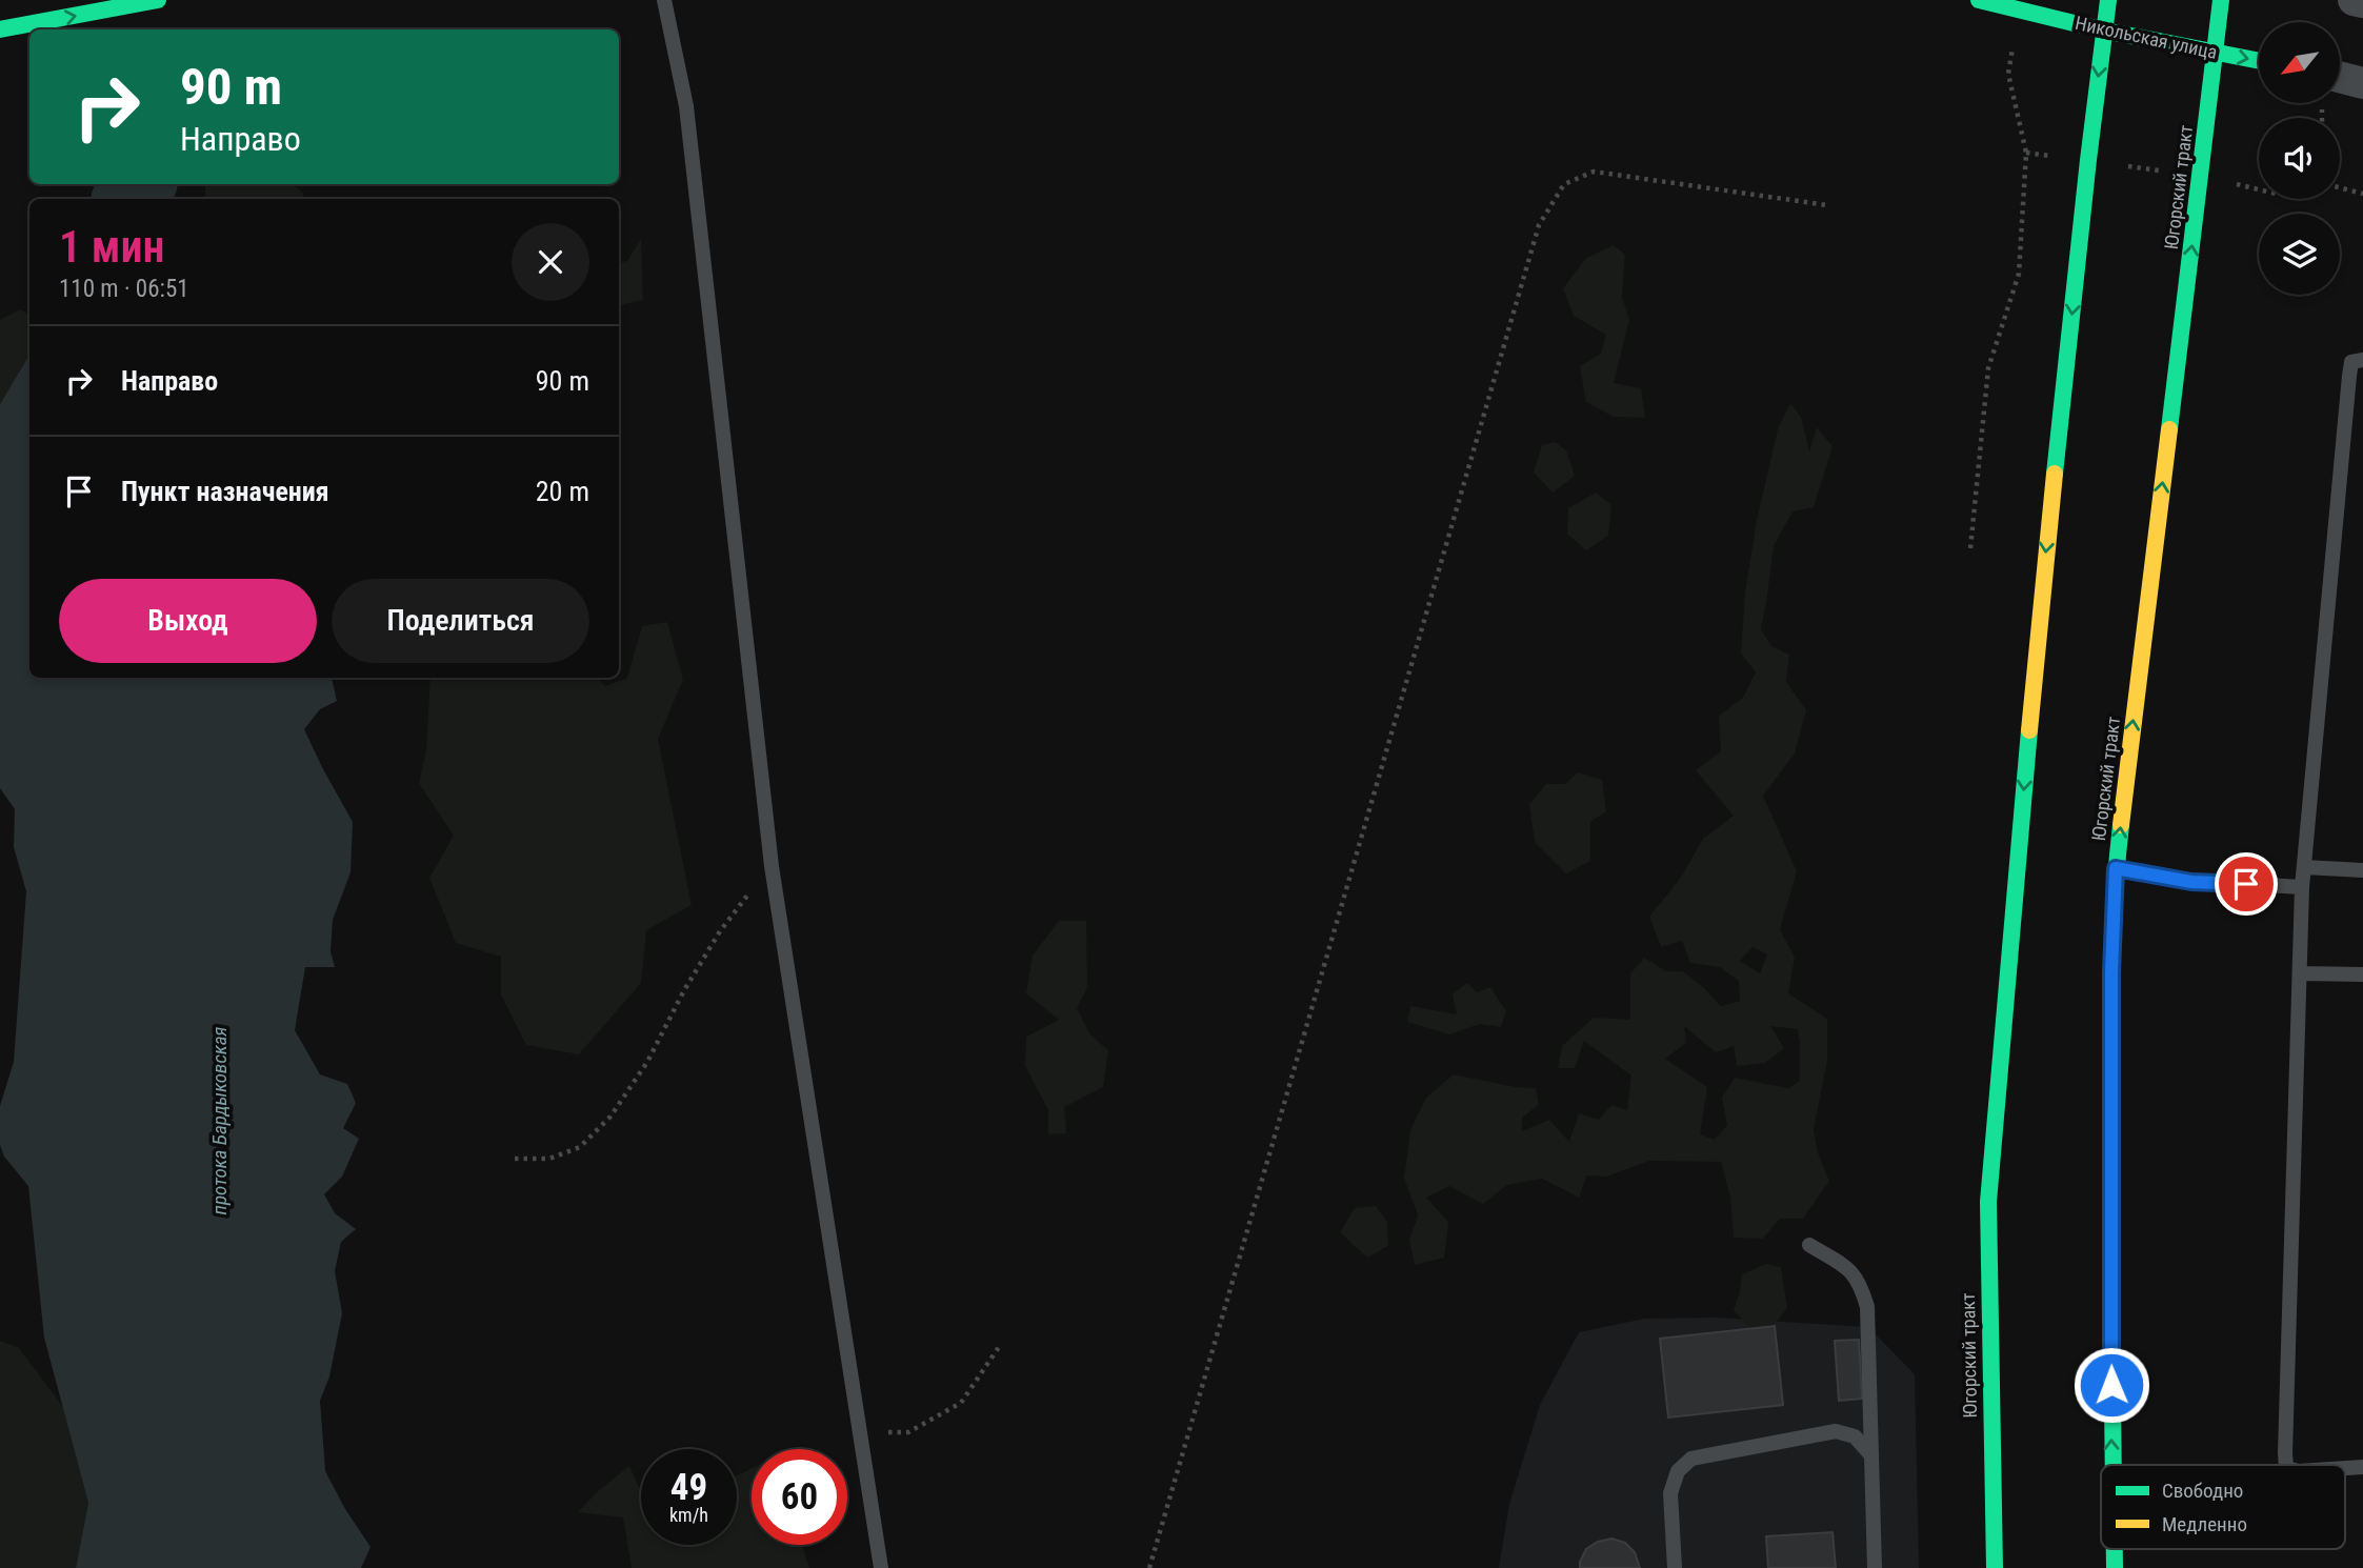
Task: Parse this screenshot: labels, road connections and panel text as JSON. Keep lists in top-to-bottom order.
{
  "streets": {
    "main road": ["Никольская улица", "Югорский тракт"]
  },
  "crossings": [
    ["Никольская улица", "Югорский тракт"]
  ],
  "water": ["протока Бардыковская"],
  "legend": ["Свободно", "Медленно"],
  "north": "bottom left",
  "page": {
    "turn": ["90 m", "Направо"],
    "heading": ["1 мин", "110 m · 06:51"],
    "list": [
      {
        "name": "Направо",
        "value": "90 m"
      },
      {
        "name": "Пункт назначения",
        "value": "20 m"
      }
    ],
    "buttons": ["Выход", "Поделиться"],
    "speed": "49 km/h",
    "limit": "60"
  }
}
